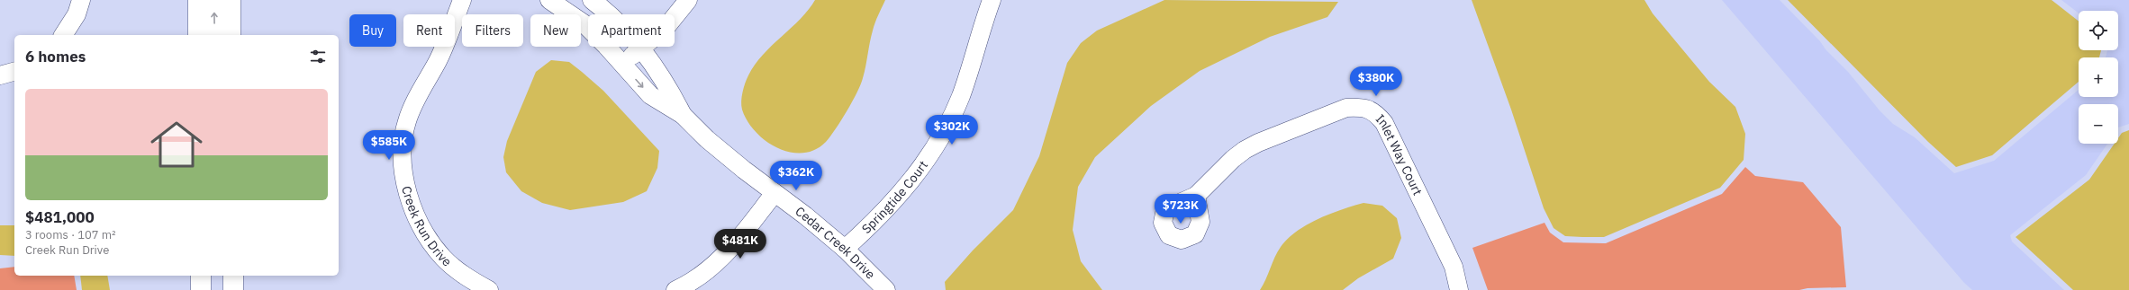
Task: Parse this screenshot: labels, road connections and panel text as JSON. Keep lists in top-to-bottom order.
{
  "streets": {
    "street": [
      "Inlet Way Court",
      "Springtide Court",
      "Creek Run Drive",
      "Cedar Creek Drive"
    ]
  },
  "crossings": [
    ["Springtide Court", "Cedar Creek Drive"]
  ],
  "page": {
    "map_buttons": ["+", "−"],
    "chip": [
      "Buy",
      "Rent",
      "Filters",
      "New",
      "Apartment"
    ],
    "heading": "6 homes",
    "price": [
      "$380K",
      "$302K",
      "$585K",
      "$362K",
      "$723K",
      "$481K"
    ],
    "list": [
      {
        "name": "$481,000",
        "note": "3 rooms · 107 m² · Creek Run Drive"
      }
    ]
  }
}
